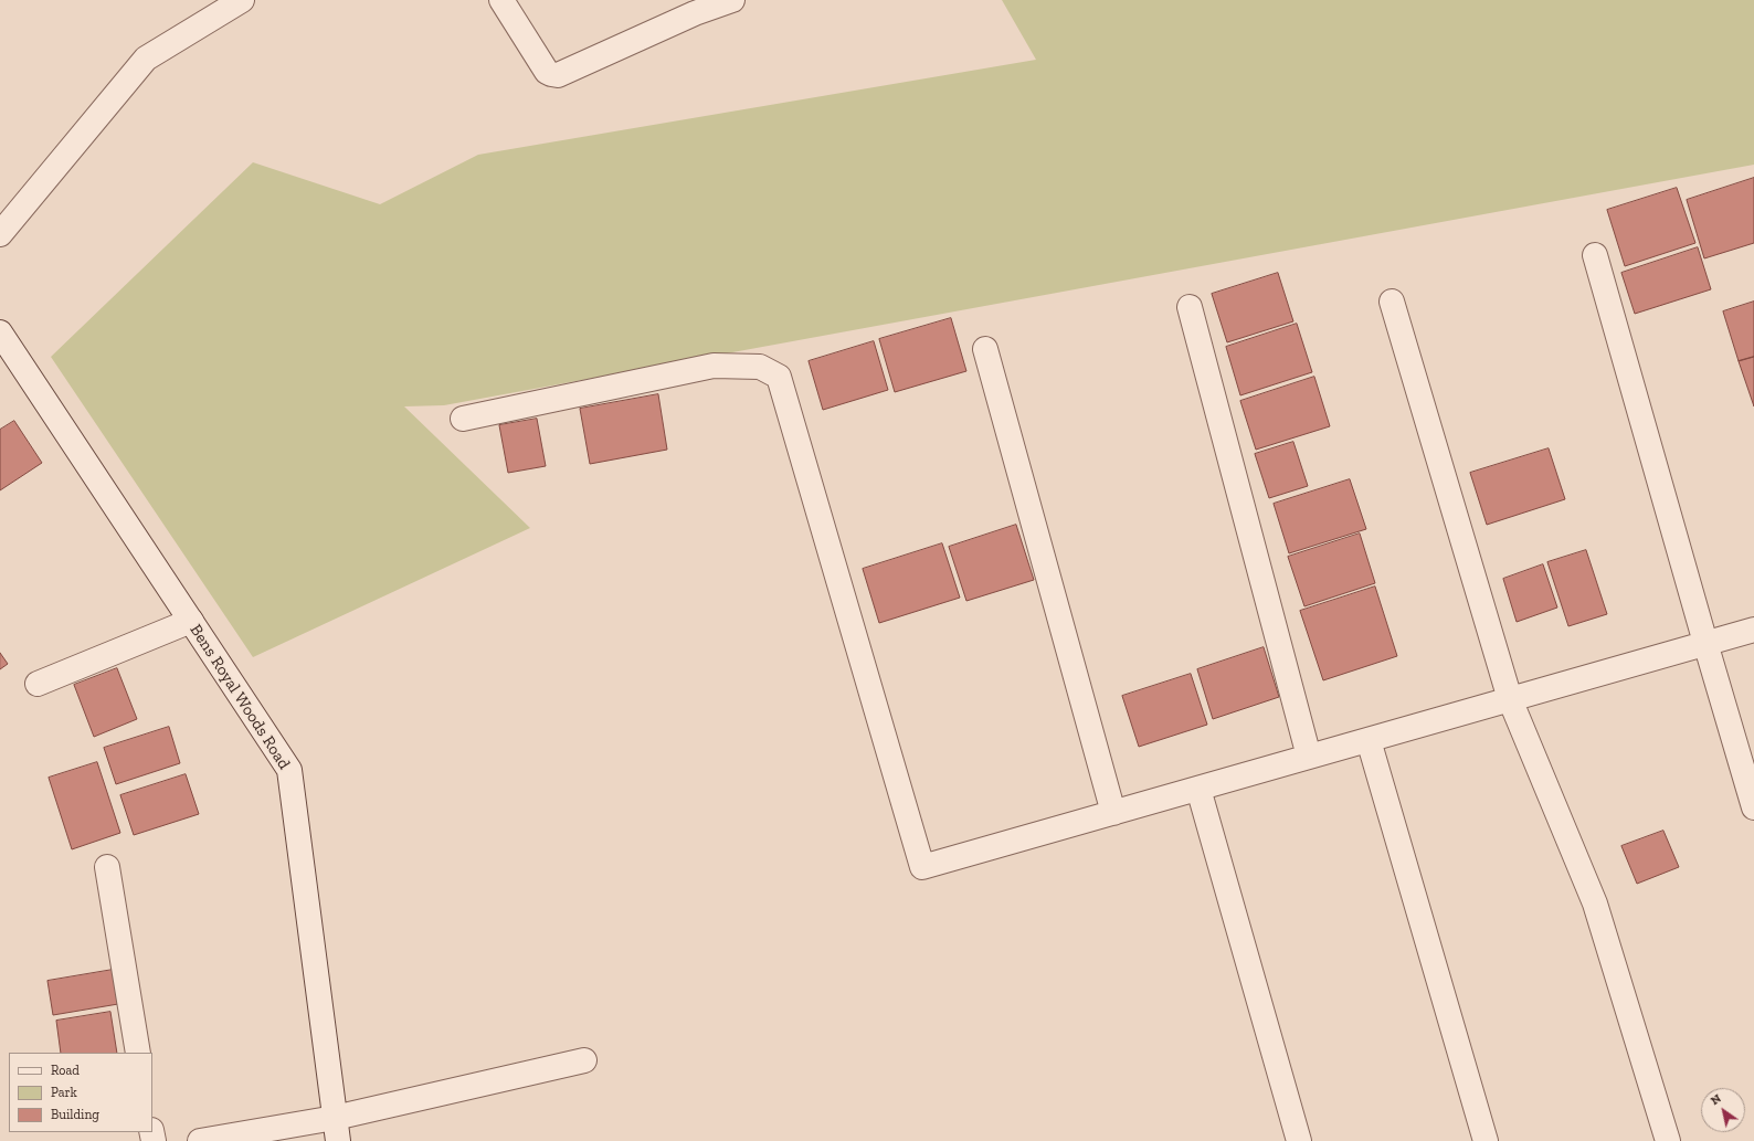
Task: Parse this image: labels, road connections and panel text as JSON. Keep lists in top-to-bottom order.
{
  "streets": {
    "street": ["Bens Royal Woods Road"]
  },
  "legend": ["Road", "Park", "Building"],
  "north": "top left"
}
